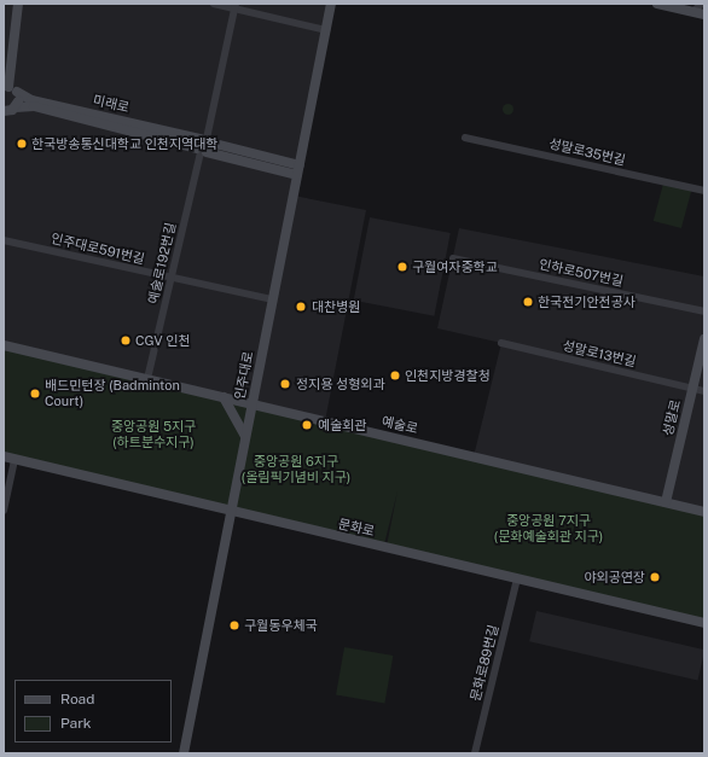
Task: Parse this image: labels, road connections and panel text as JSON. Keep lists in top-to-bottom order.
{
  "streets": {
    "main road": [
      "미래로",
      "인주대로",
      "성말로",
      "예술로",
      "문화로"
    ],
    "street": [
      "성말로35번길",
      "인주대로591번길",
      "예술로192번길",
      "인하로507번길",
      "성말로13번길",
      "문화로89번길"
    ]
  },
  "crossings": [
    ["미래로", "예술로192번길"],
    ["미래로", "인주대로"],
    ["인주대로591번길", "예술로192번길"],
    ["인주대로591번길", "인주대로"],
    ["예술로192번길", "예술로"],
    ["성말로13번길", "성말로"],
    ["인주대로", "예술로"],
    ["인주대로", "문화로"],
    ["성말로", "예술로"],
    ["문화로", "문화로89번길"]
  ],
  "parks": ["중앙공원 5지구 (하트분수지구)", "중앙공원 6지구 (올림픽기념비 지구)", "중앙공원 7지구 (문화예술회관 지구)"],
  "places": [
    "한국방송통신대학교 인천지역대학",
    "구월여자중학교",
    "한국전기안전공사",
    "대찬병원",
    "CGV 인천",
    "인천지방경찰청",
    "정지용 성형외과",
    "배드민턴장 (Badminton Court)",
    "예술회관",
    "야외공연장",
    "구월동우체국"
  ],
  "legend": ["Road", "Park"]
}
